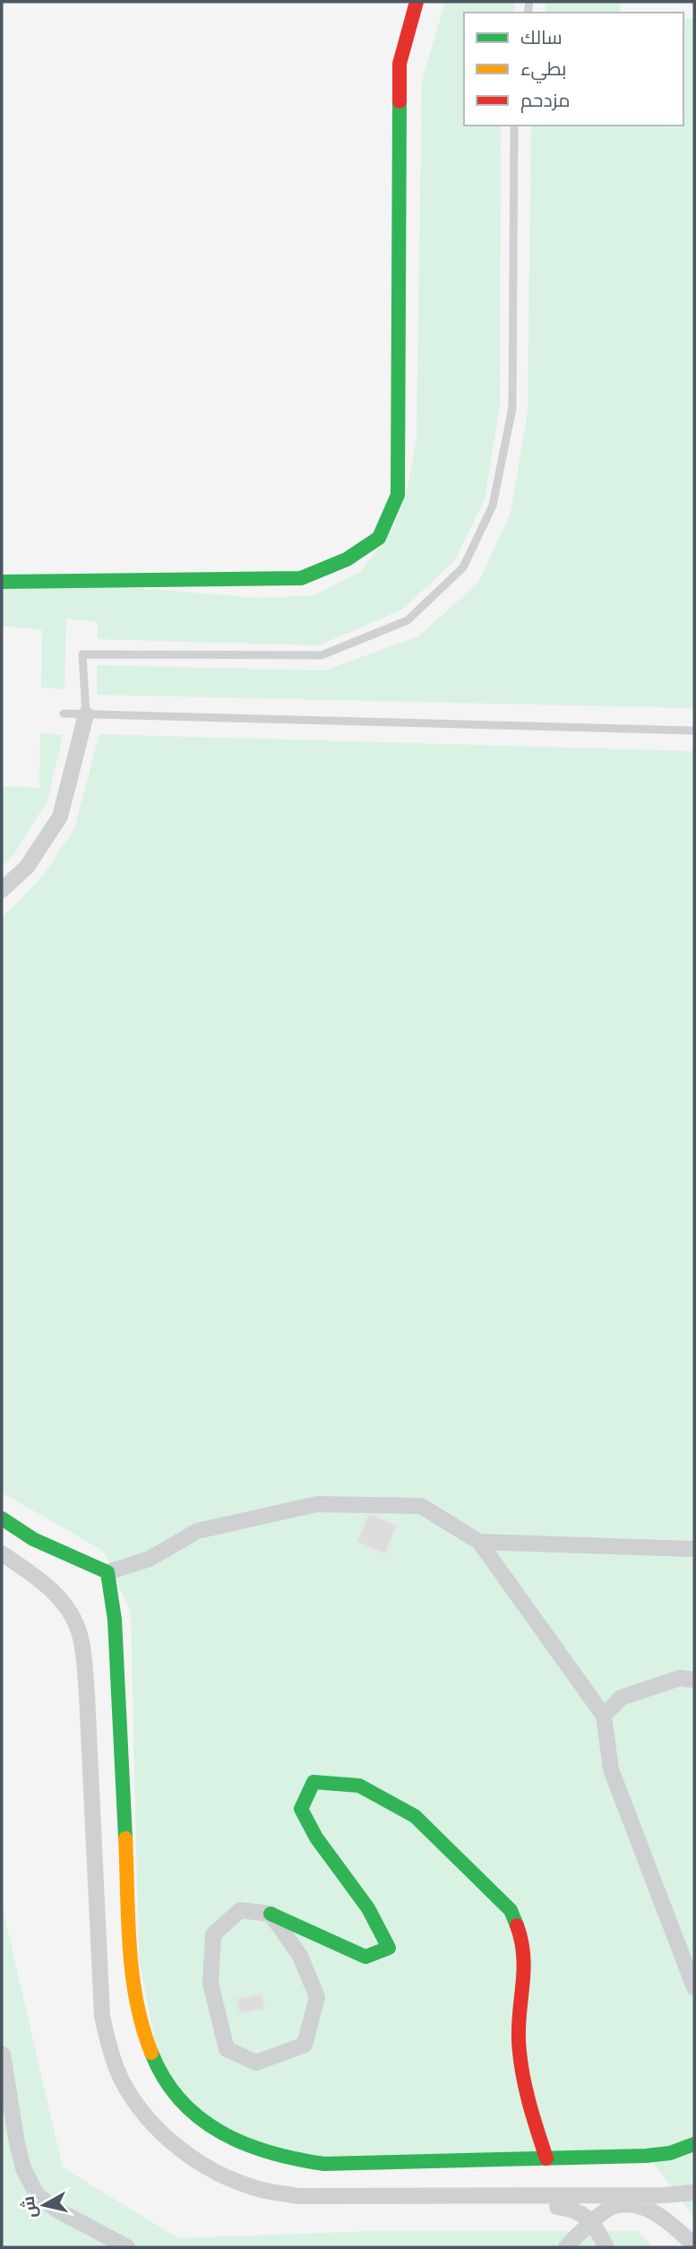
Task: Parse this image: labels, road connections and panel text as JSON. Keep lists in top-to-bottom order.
{
  "legend": ["سالك", "بطيء", "مزدحم"],
  "north": "left"
}
